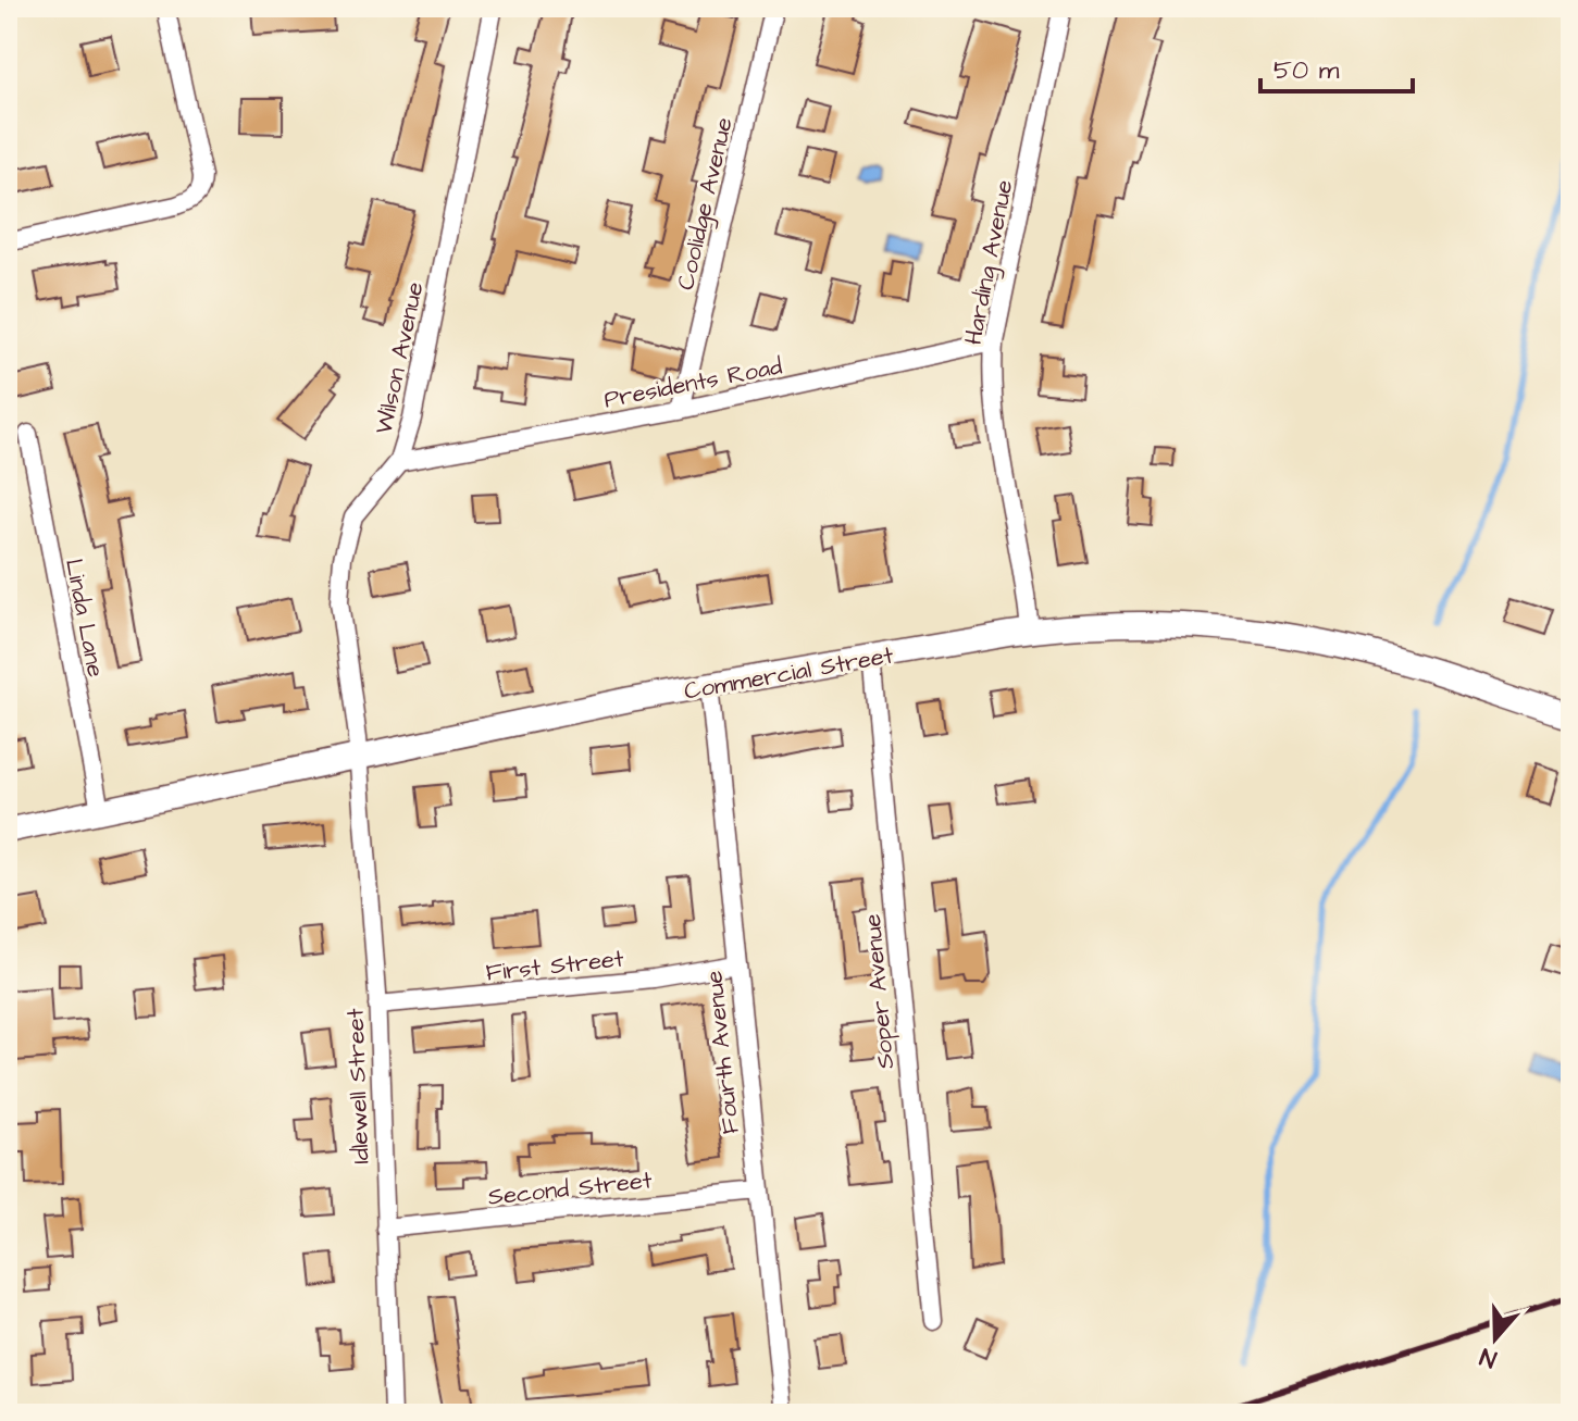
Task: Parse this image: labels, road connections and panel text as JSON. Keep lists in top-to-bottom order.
{
  "streets": {
    "main road": ["Commercial Street"],
    "street": [
      "Coolidge Avenue",
      "Harding Avenue",
      "Wilson Avenue",
      "Presidents Road",
      "Linda Lane",
      "First Street",
      "Soper Avenue",
      "Fourth Avenue",
      "Idlewell Street",
      "Second Street"
    ]
  },
  "crossings": [
    ["Coolidge Avenue", "Presidents Road"],
    ["Harding Avenue", "Presidents Road"],
    ["Harding Avenue", "Commercial Street"],
    ["Wilson Avenue", "Presidents Road"],
    ["Wilson Avenue", "Commercial Street"],
    ["Wilson Avenue", "Idlewell Street"],
    ["Linda Lane", "Commercial Street"],
    ["Commercial Street", "Soper Avenue"],
    ["Commercial Street", "Fourth Avenue"],
    ["Commercial Street", "Idlewell Street"],
    ["First Street", "Fourth Avenue"],
    ["First Street", "Idlewell Street"],
    ["Fourth Avenue", "Second Street"],
    ["Idlewell Street", "Second Street"]
  ],
  "scale_bar": "50 m",
  "north": "bottom"
}
